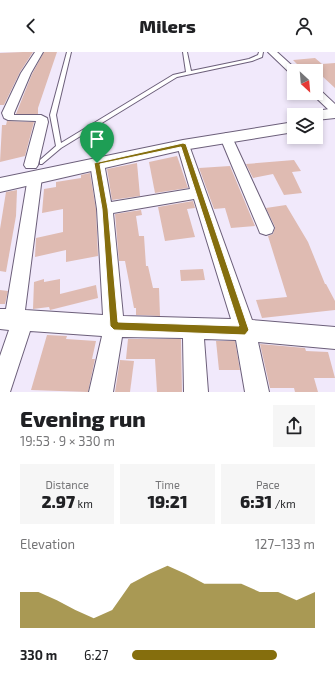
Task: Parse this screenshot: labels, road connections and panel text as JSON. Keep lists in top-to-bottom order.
{
  "north": "bottom right",
  "page": {
    "header": "Milers",
    "heading": ["Evening run", "19:53 · 9 × 330 m"],
    "stats": [
      ["Distance", "2.97 km"],
      ["Time", "19:21"],
      ["Pace", "6:31 /km"]
    ],
    "chart": ["Elevation", "127–133 m"],
    "list": [
      {
        "name": "330 m",
        "note": "6:27"
      }
    ]
  }
}
